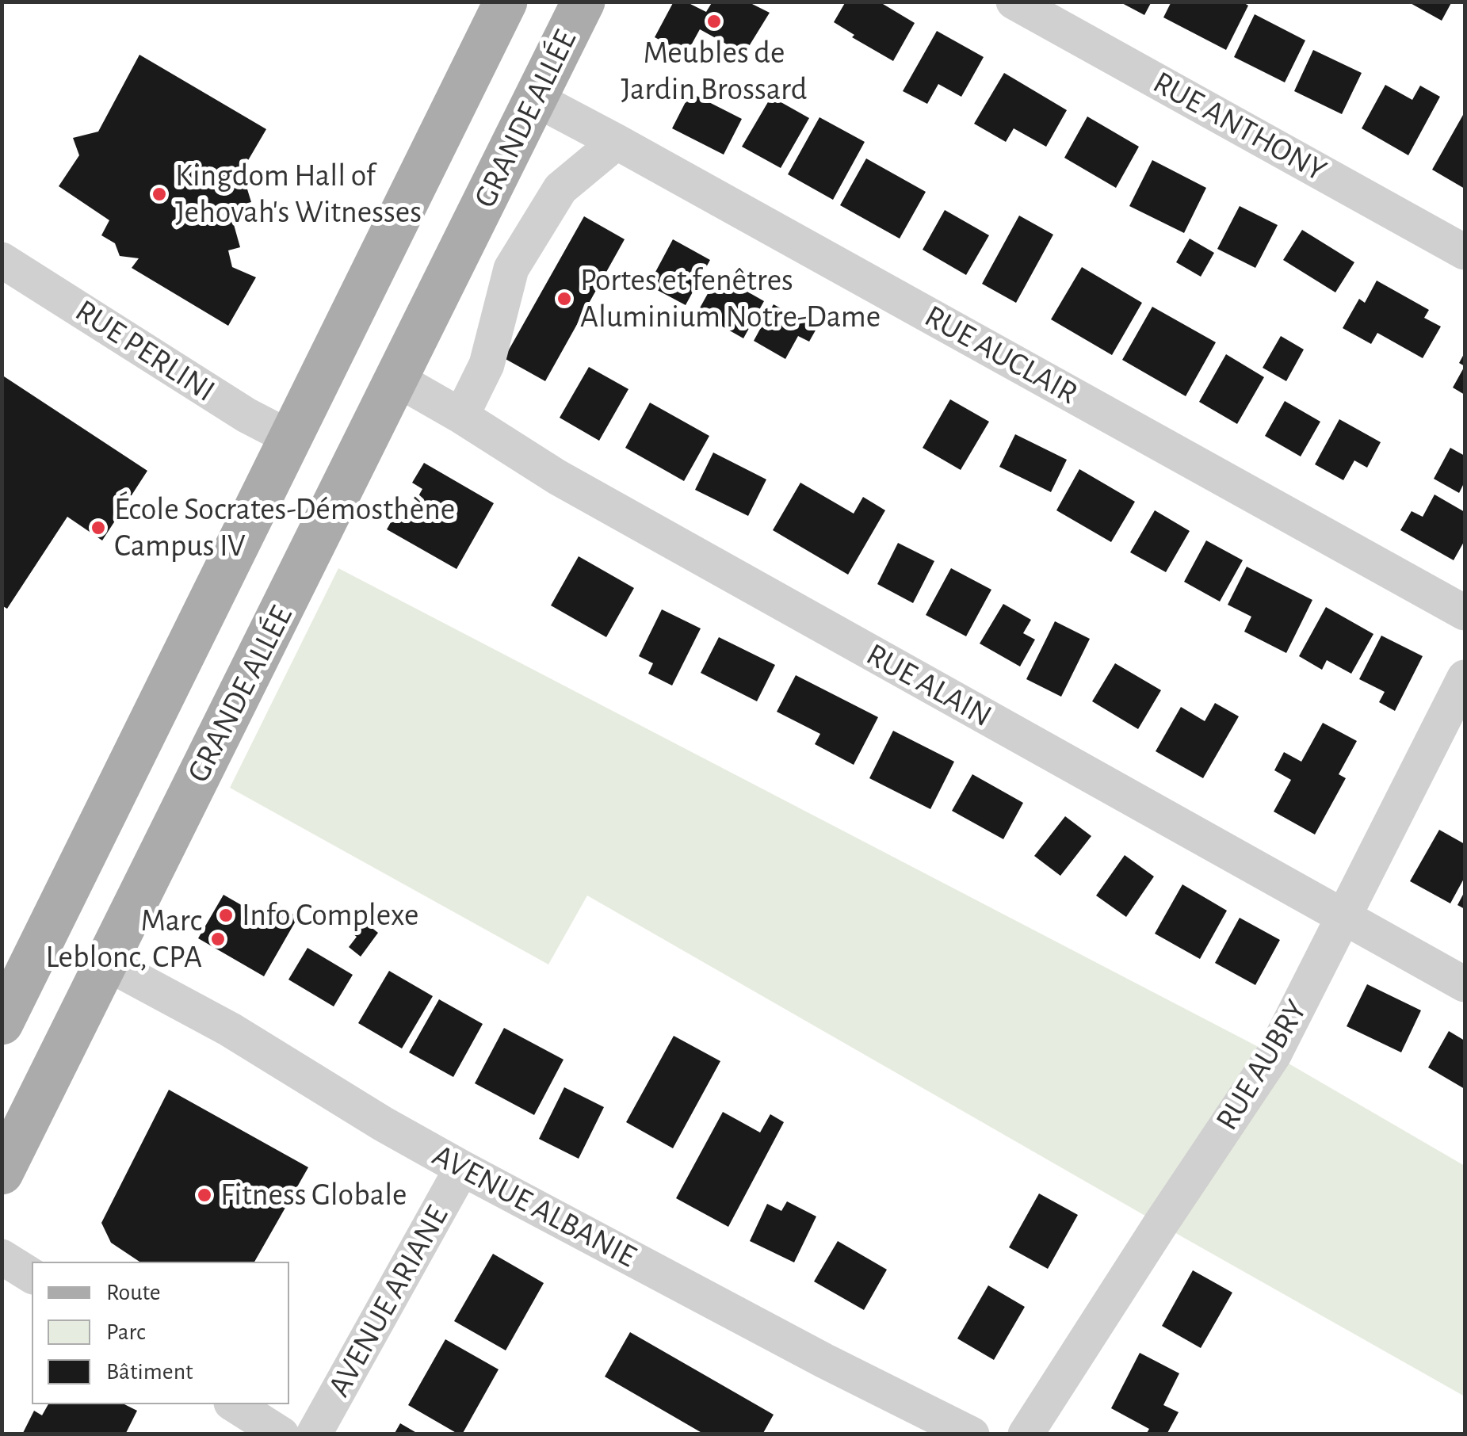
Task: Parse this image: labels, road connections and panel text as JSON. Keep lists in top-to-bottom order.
{
  "streets": {
    "main road": ["GRANDE ALLÉE"],
    "street": [
      "RUE ANTHONY",
      "RUE PERLINI",
      "RUE AUCLAIR",
      "RUE ALAIN",
      "RUE AUBRY",
      "AVENUE ALBANIE",
      "AVENUE ARIANE"
    ]
  },
  "crossings": [
    ["GRANDE ALLÉE", "RUE AUCLAIR"],
    ["GRANDE ALLÉE", "RUE ALAIN"],
    ["GRANDE ALLÉE", "AVENUE ALBANIE"],
    ["RUE ALAIN", "RUE AUBRY"],
    ["AVENUE ALBANIE", "AVENUE ARIANE"]
  ],
  "places": [
    "Meubles de Jardin Brossard",
    "Kingdom Hall of Jehovah's Witnesses",
    "Portes et fenêtres Aluminium Notre-Dame",
    "École Socrates-Démosthène Campus IV",
    "Info Complexe",
    "Marc Leblonc, CPA",
    "Fitness Globale"
  ],
  "legend": ["Route", "Parc", "Bâtiment"]
}
